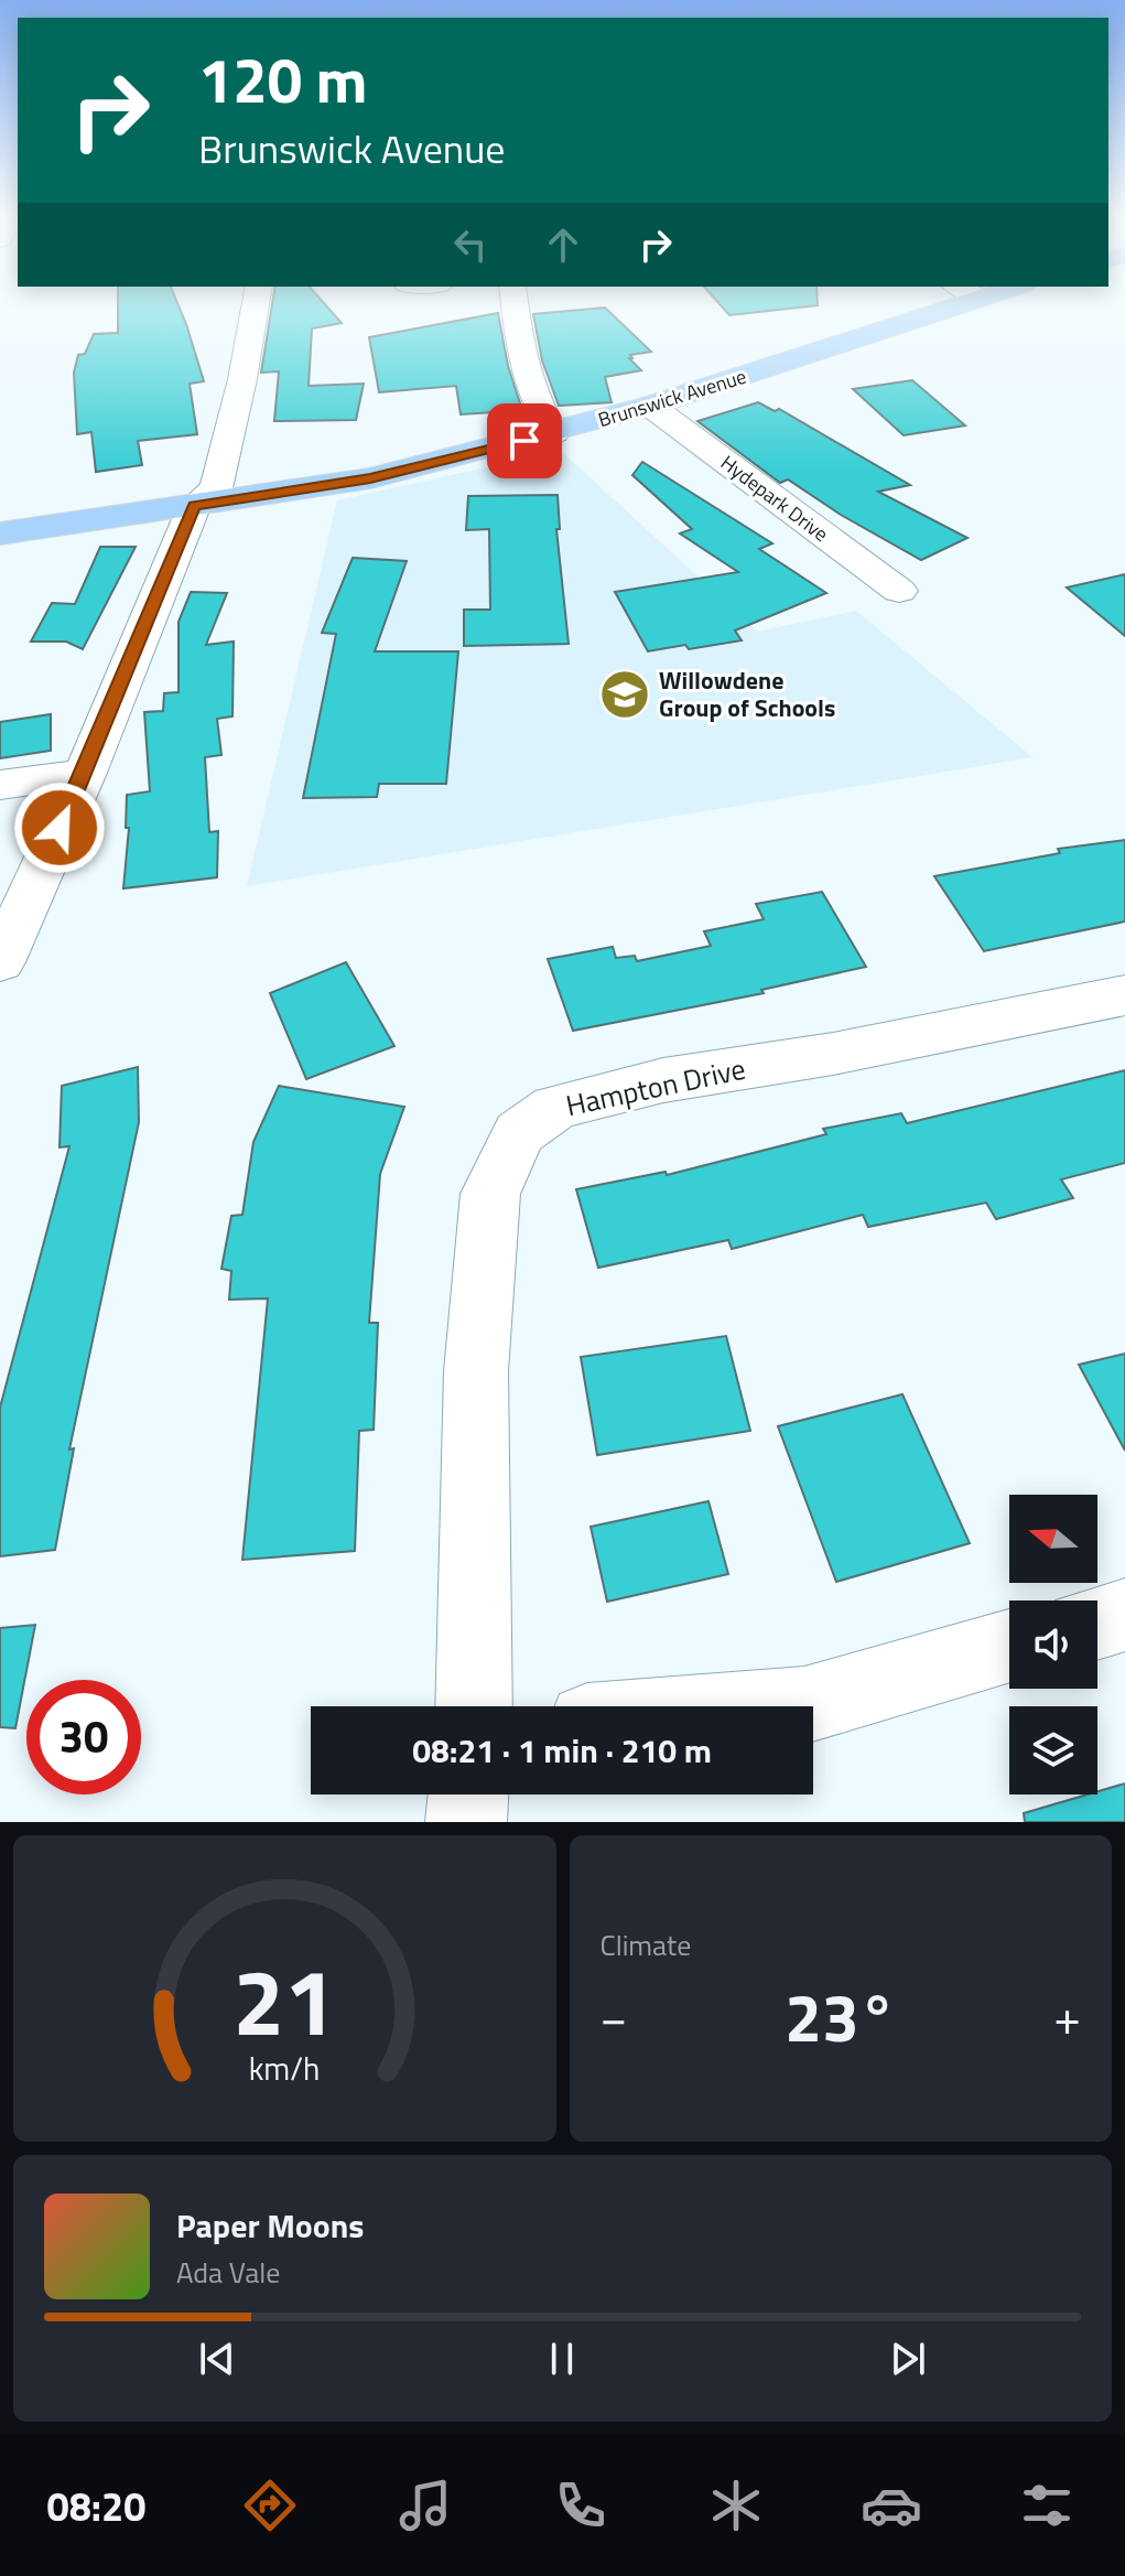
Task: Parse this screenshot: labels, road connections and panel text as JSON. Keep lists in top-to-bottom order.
{
  "streets": {
    "main road": ["Brunswick Avenue"],
    "street": ["Hydepark Drive", "Hampton Drive"]
  },
  "crossings": [
    ["Brunswick Avenue", "Hydepark Drive"]
  ],
  "places": {
    "school or university": ["Willowdene Group of Schools"]
  },
  "north": "left",
  "page": {
    "turn": ["120 m", "Brunswick Avenue"],
    "limit": "30",
    "trip": "08:21 · 1 min · 210 m",
    "tile": "Climate",
    "heat": ["−", "23°", "+"],
    "song": ["Paper Moons", "Ada Vale"],
    "tabs": "08:20",
    "gauge": ["21", "km/h"]
  }
}
